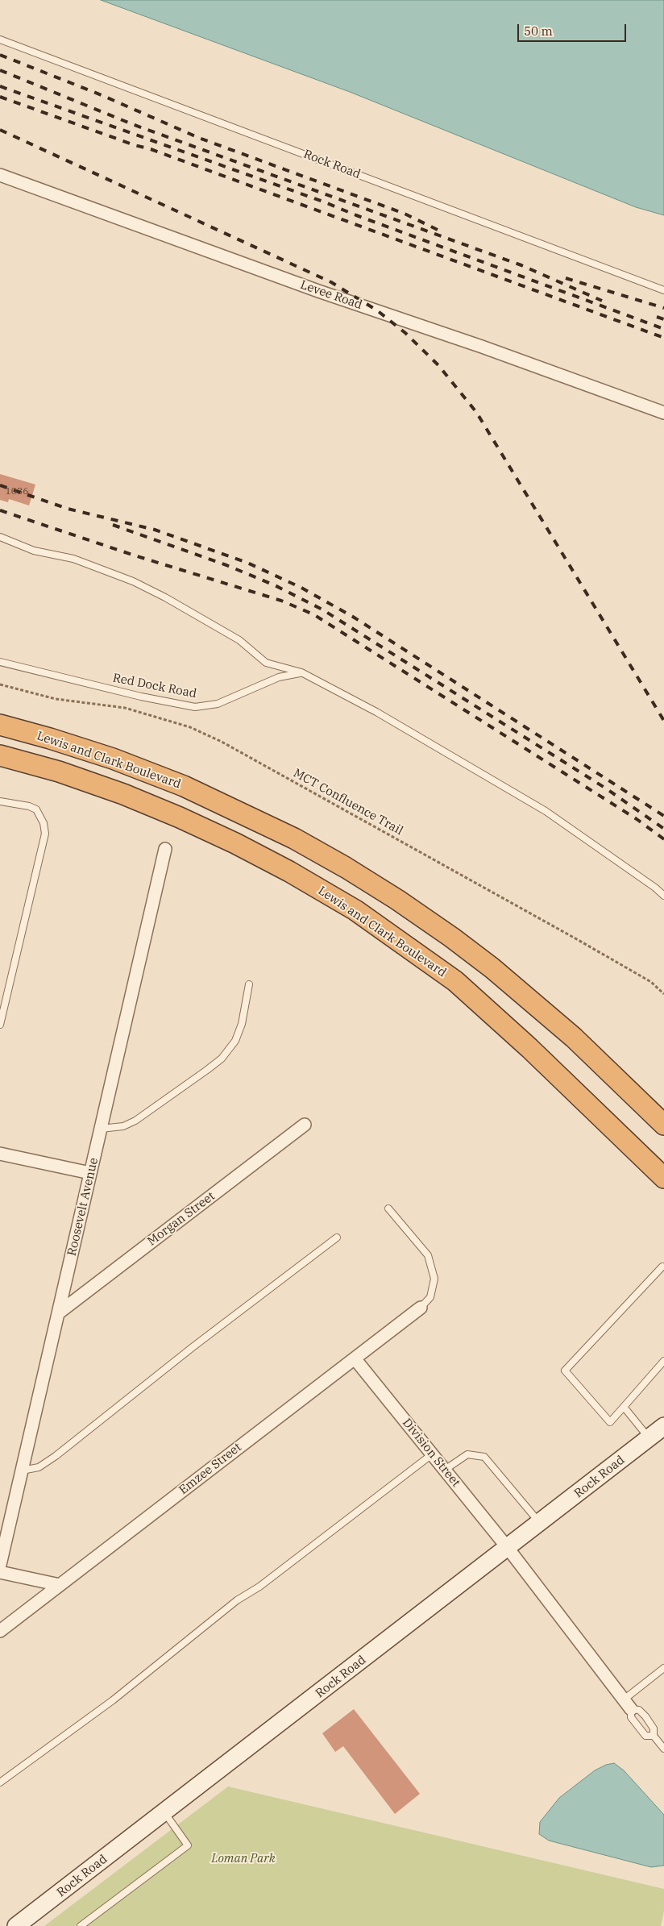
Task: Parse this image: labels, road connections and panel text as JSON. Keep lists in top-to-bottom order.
{
  "streets": {
    "highway": ["Lewis and Clark Boulevard"],
    "main road": ["Rock Road"],
    "street": [
      "Levee Road",
      "Roosevelt Avenue",
      "Morgan Street",
      "Division Street",
      "Emzee Street"
    ],
    "lane": ["Red Dock Road"],
    "path": ["MCT Confluence Trail"]
  },
  "crossings": [
    ["Rock Road", "Division Street"],
    ["Roosevelt Avenue", "Morgan Street"],
    ["Division Street", "Emzee Street"]
  ],
  "parks": ["Loman Park"],
  "house_numbers": ["1036"],
  "scale_bar": "50 m"
}
